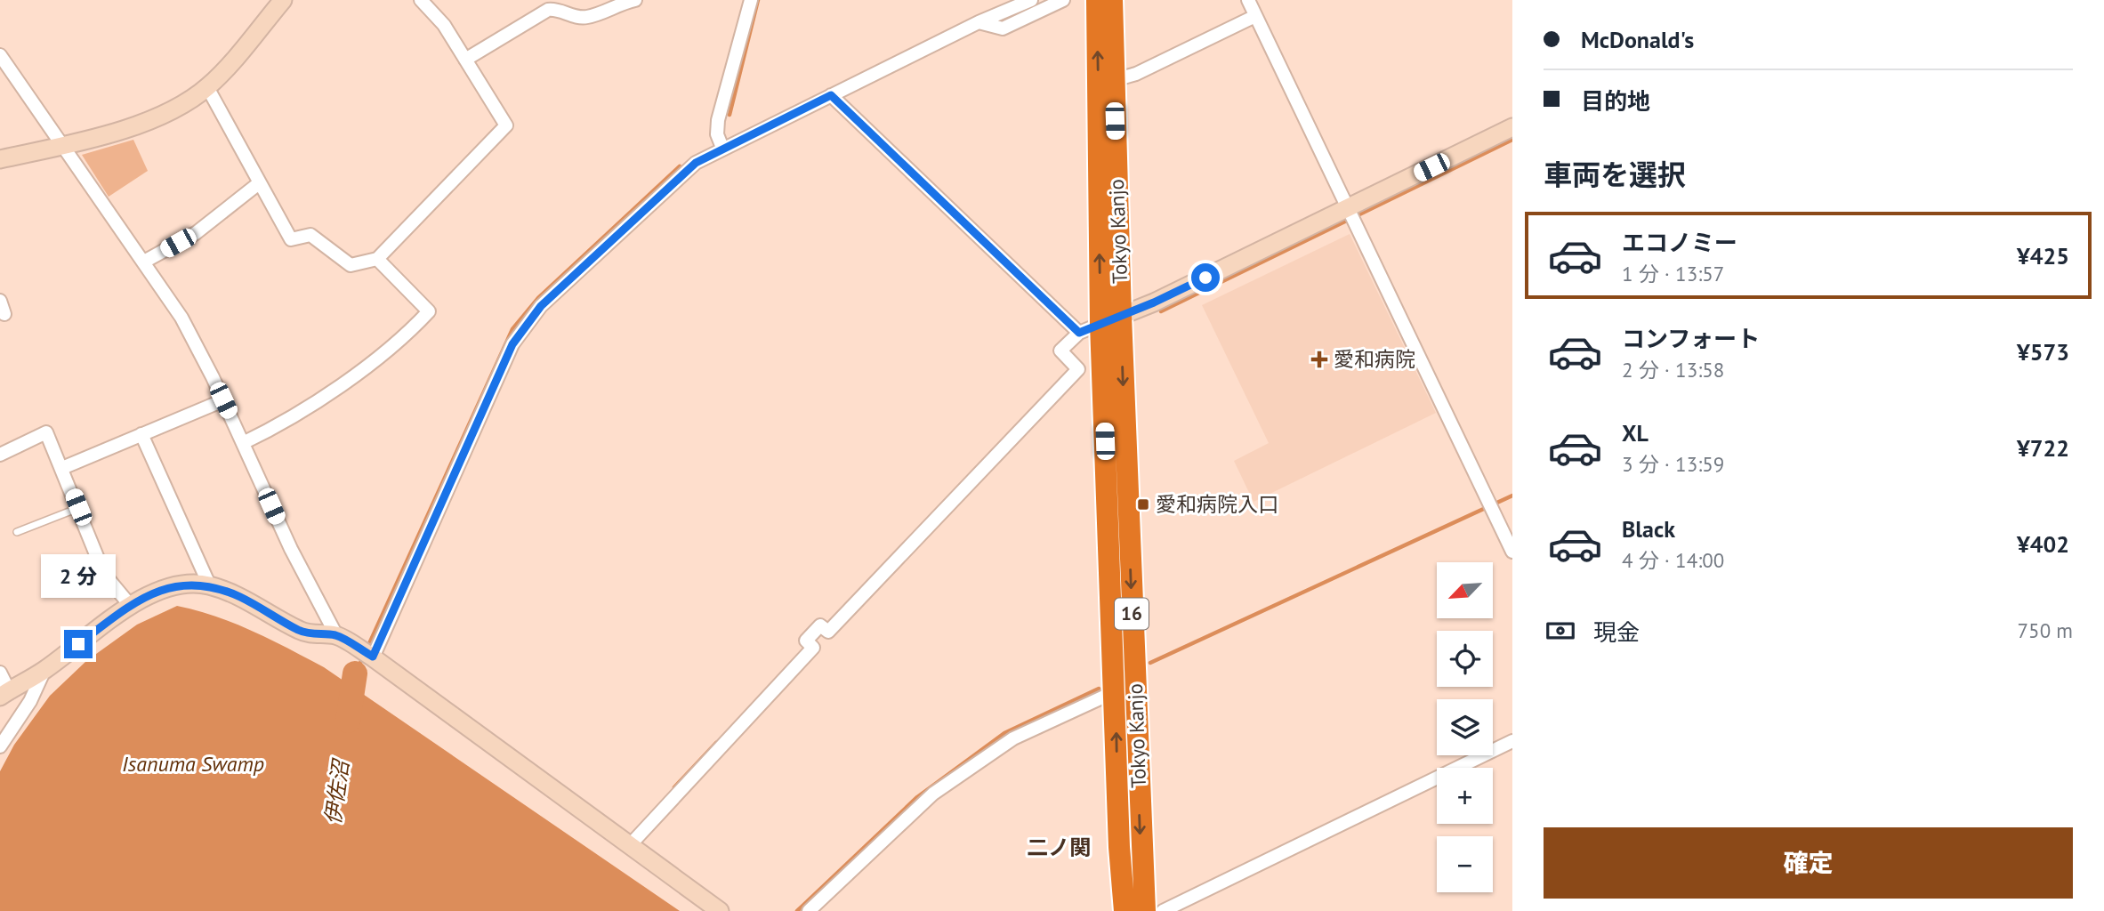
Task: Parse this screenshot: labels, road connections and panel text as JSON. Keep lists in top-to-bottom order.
{
  "streets": {
    "highway": ["Tokyo Kanjo", "16"]
  },
  "districts": ["二ノ関"],
  "water": ["Isanuma Swamp", "伊佐沼"],
  "places": {
    "health": ["愛和病院"],
    "transit": ["愛和病院入口"]
  },
  "north": "bottom left",
  "page": {
    "banner": ["McDonald's", "目的地"],
    "heading": "車両を選択",
    "list": [
      {
        "name": "エコノミー",
        "note": "1 分 · 13:57",
        "value": "¥425"
      },
      {
        "name": "コンフォート",
        "note": "2 分 · 13:58",
        "value": "¥573"
      },
      {
        "name": "XL",
        "note": "3 分 · 13:59",
        "value": "¥722"
      },
      {
        "name": "Black",
        "note": "4 分 · 14:00",
        "value": "¥402"
      }
    ],
    "bubble": "2 分",
    "map_buttons": ["+", "−"],
    "pay": ["現金", "750 m"],
    "buttons": "確定"
  }
}
